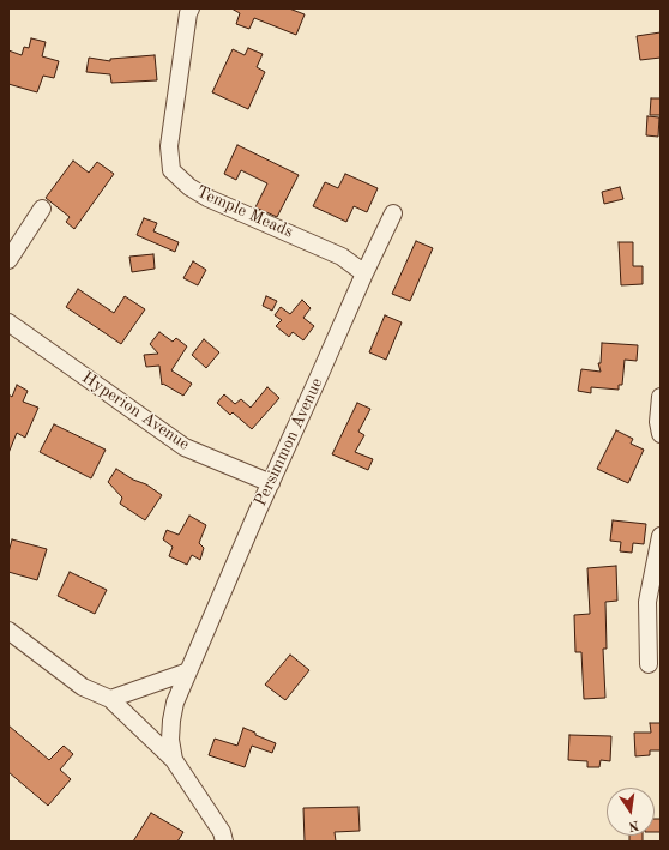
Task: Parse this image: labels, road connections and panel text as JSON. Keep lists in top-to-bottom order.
{
  "streets": {
    "street": ["Temple Meads", "Hyperion Avenue", "Persimmon Avenue"]
  },
  "crossings": [
    ["Temple Meads", "Persimmon Avenue"],
    ["Hyperion Avenue", "Persimmon Avenue"]
  ],
  "north": "bottom"
}
